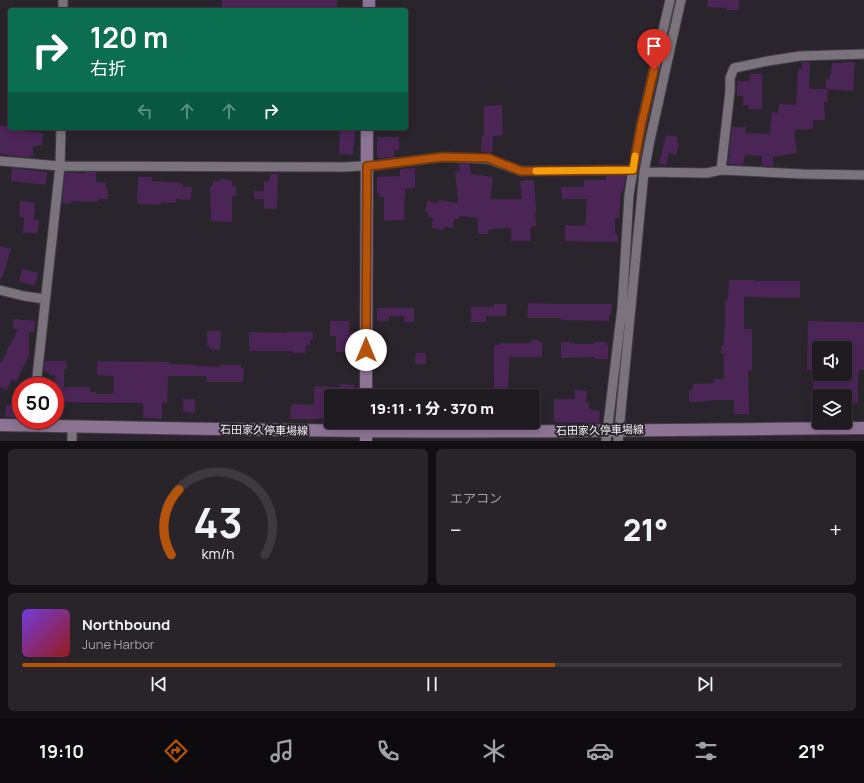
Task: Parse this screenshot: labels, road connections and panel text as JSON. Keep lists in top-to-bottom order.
{
  "streets": {
    "main road": ["石田家久停車場線"]
  },
  "page": {
    "turn": ["120 m", "右折"],
    "limit": "50",
    "trip": "19:11 · 1 分 · 370 m",
    "tile": "エアコン",
    "heat": ["−", "21°", "+"],
    "song": ["Northbound", "June Harbor"],
    "tabs": ["19:10", "21°"],
    "gauge": ["43", "km/h"]
  }
}
